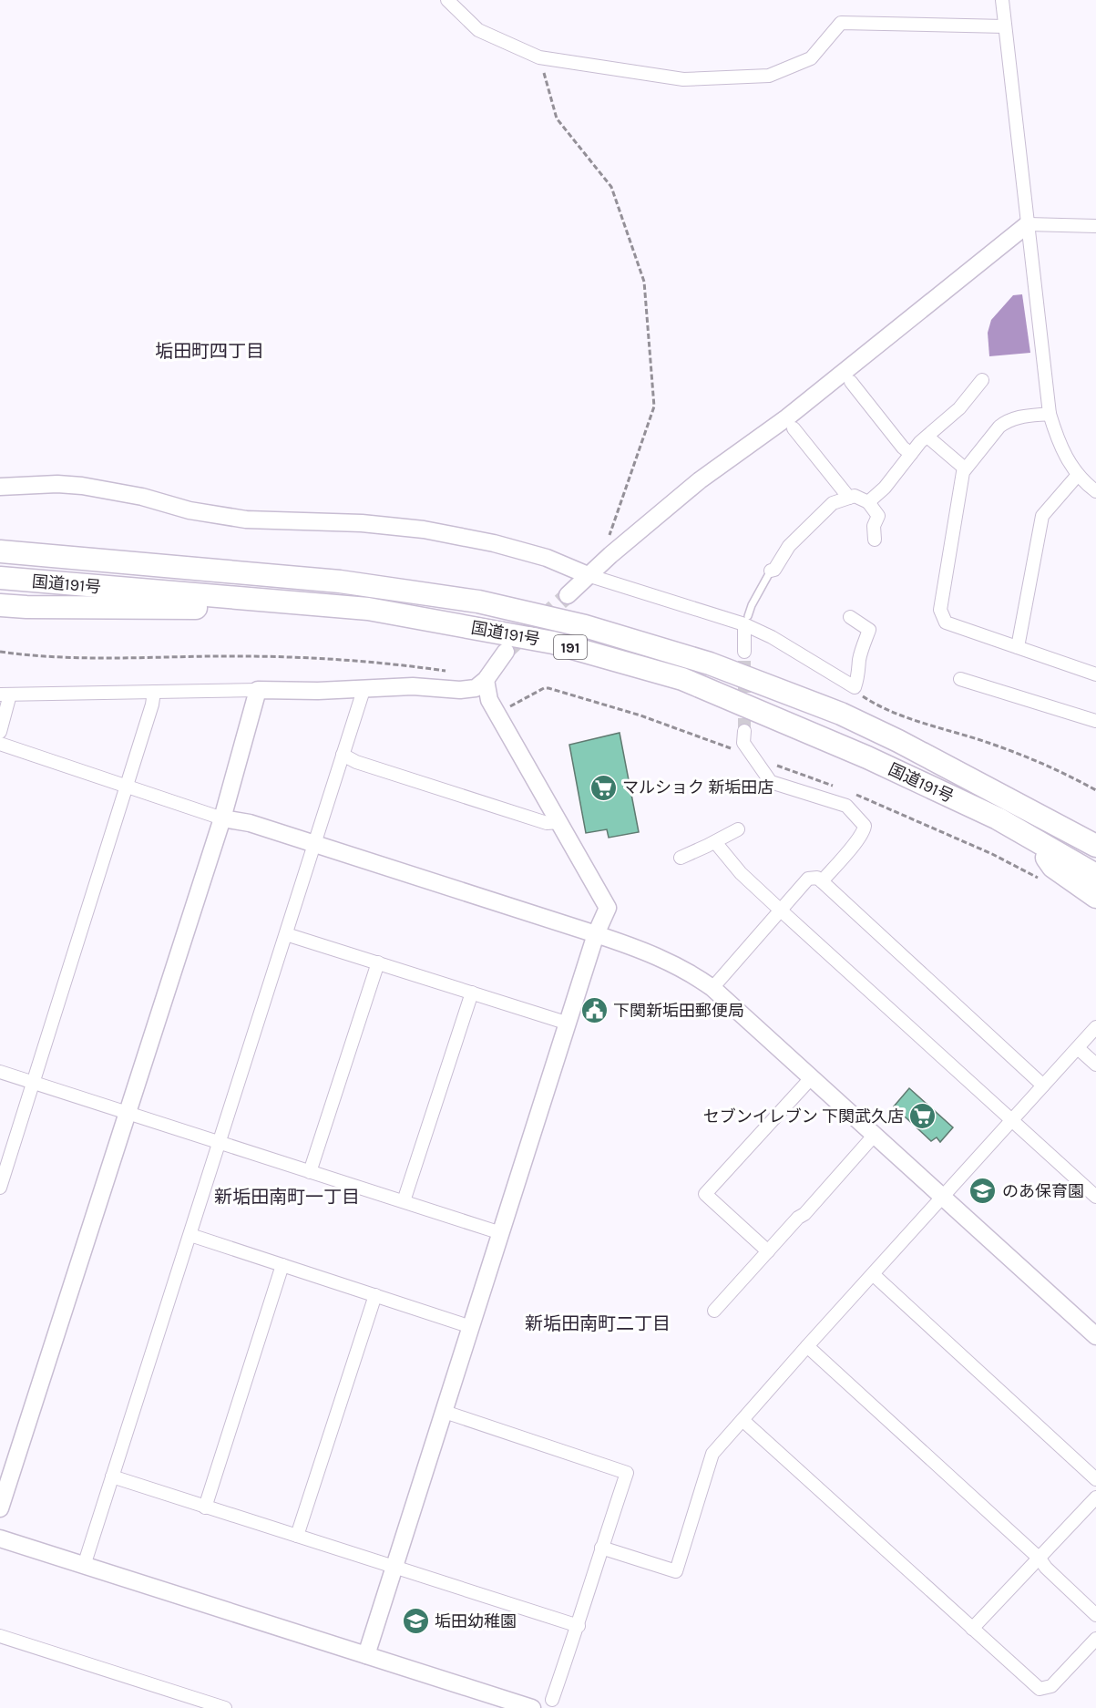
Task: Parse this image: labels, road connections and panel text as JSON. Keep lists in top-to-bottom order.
{
  "streets": {
    "highway": ["国道191号", "191"]
  },
  "districts": ["垢田町四丁目", "新垢田南町一丁目", "新垢田南町二丁目"],
  "places": {
    "supermarket": ["マルショク 新垢田店", "セブンイレブン 下関武久店"],
    "public building": ["下関新垢田郵便局"],
    "school or university": ["のあ保育園", "垢田幼稚園"]
  }
}
